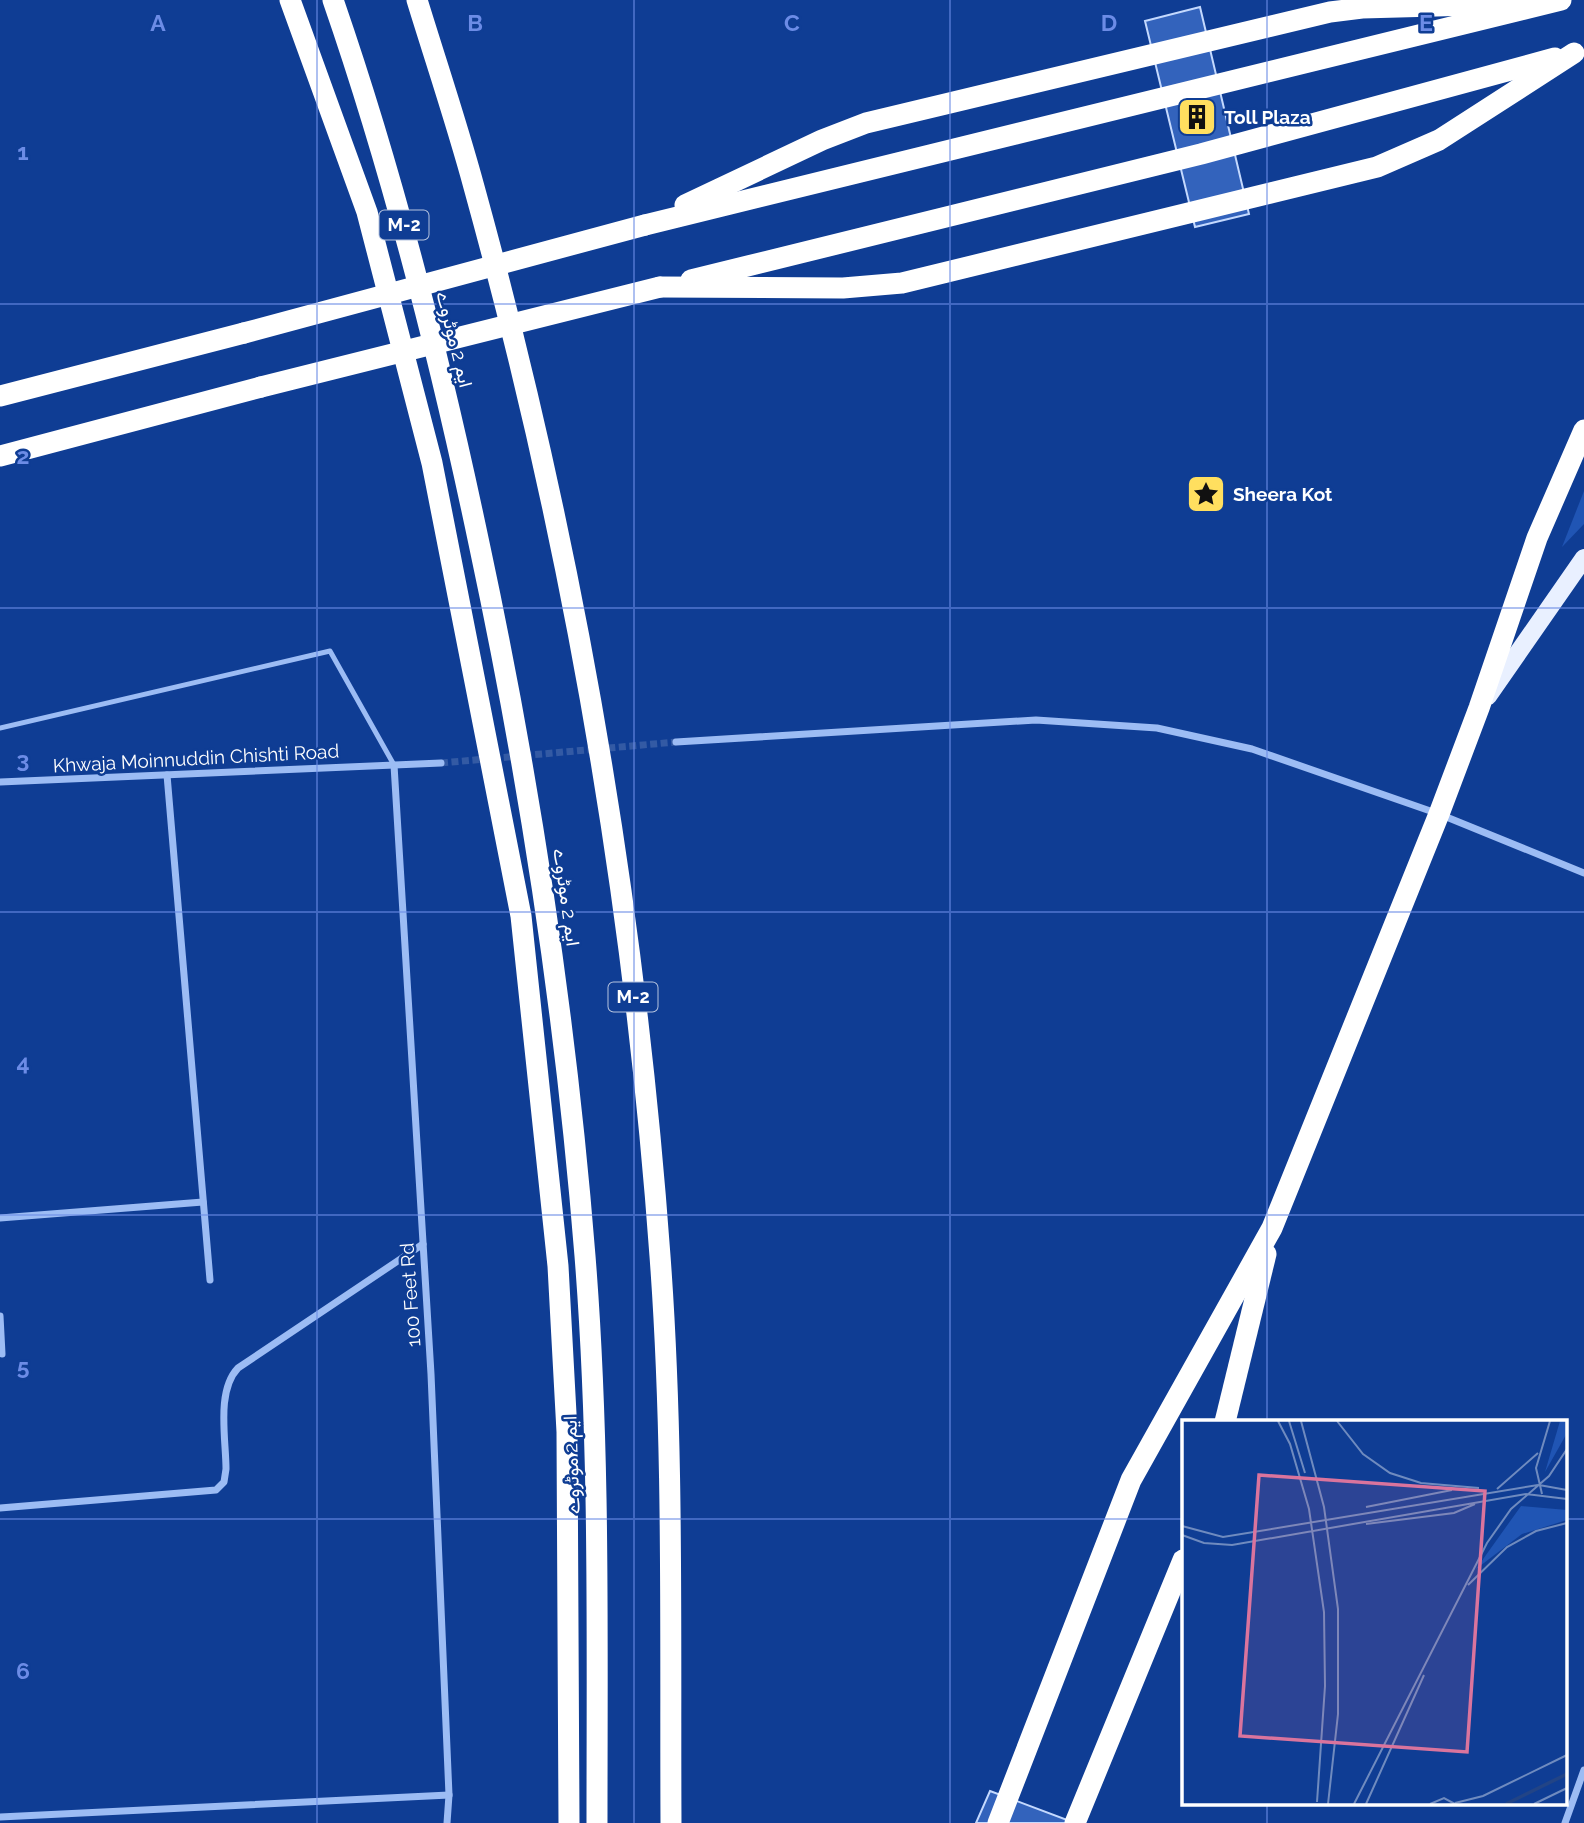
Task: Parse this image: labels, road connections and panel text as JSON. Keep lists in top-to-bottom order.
{
  "streets": {
    "highway": ["M-2", "ایم 2 موٹروے"],
    "street": ["Khwaja Moinnuddin Chishti Road", "100 Feet Rd"]
  },
  "crossings": [
    ["Khwaja Moinnuddin Chishti Road", "100 Feet Rd"]
  ],
  "places": {
    "building": ["Toll Plaza"],
    "place": ["Sheera Kot"]
  },
  "grid": {
    "columns": [
      "A",
      "B",
      "C",
      "D",
      "E"
    ],
    "rows": [
      "1",
      "2",
      "3",
      "4",
      "5",
      "6"
    ]
  }
}
